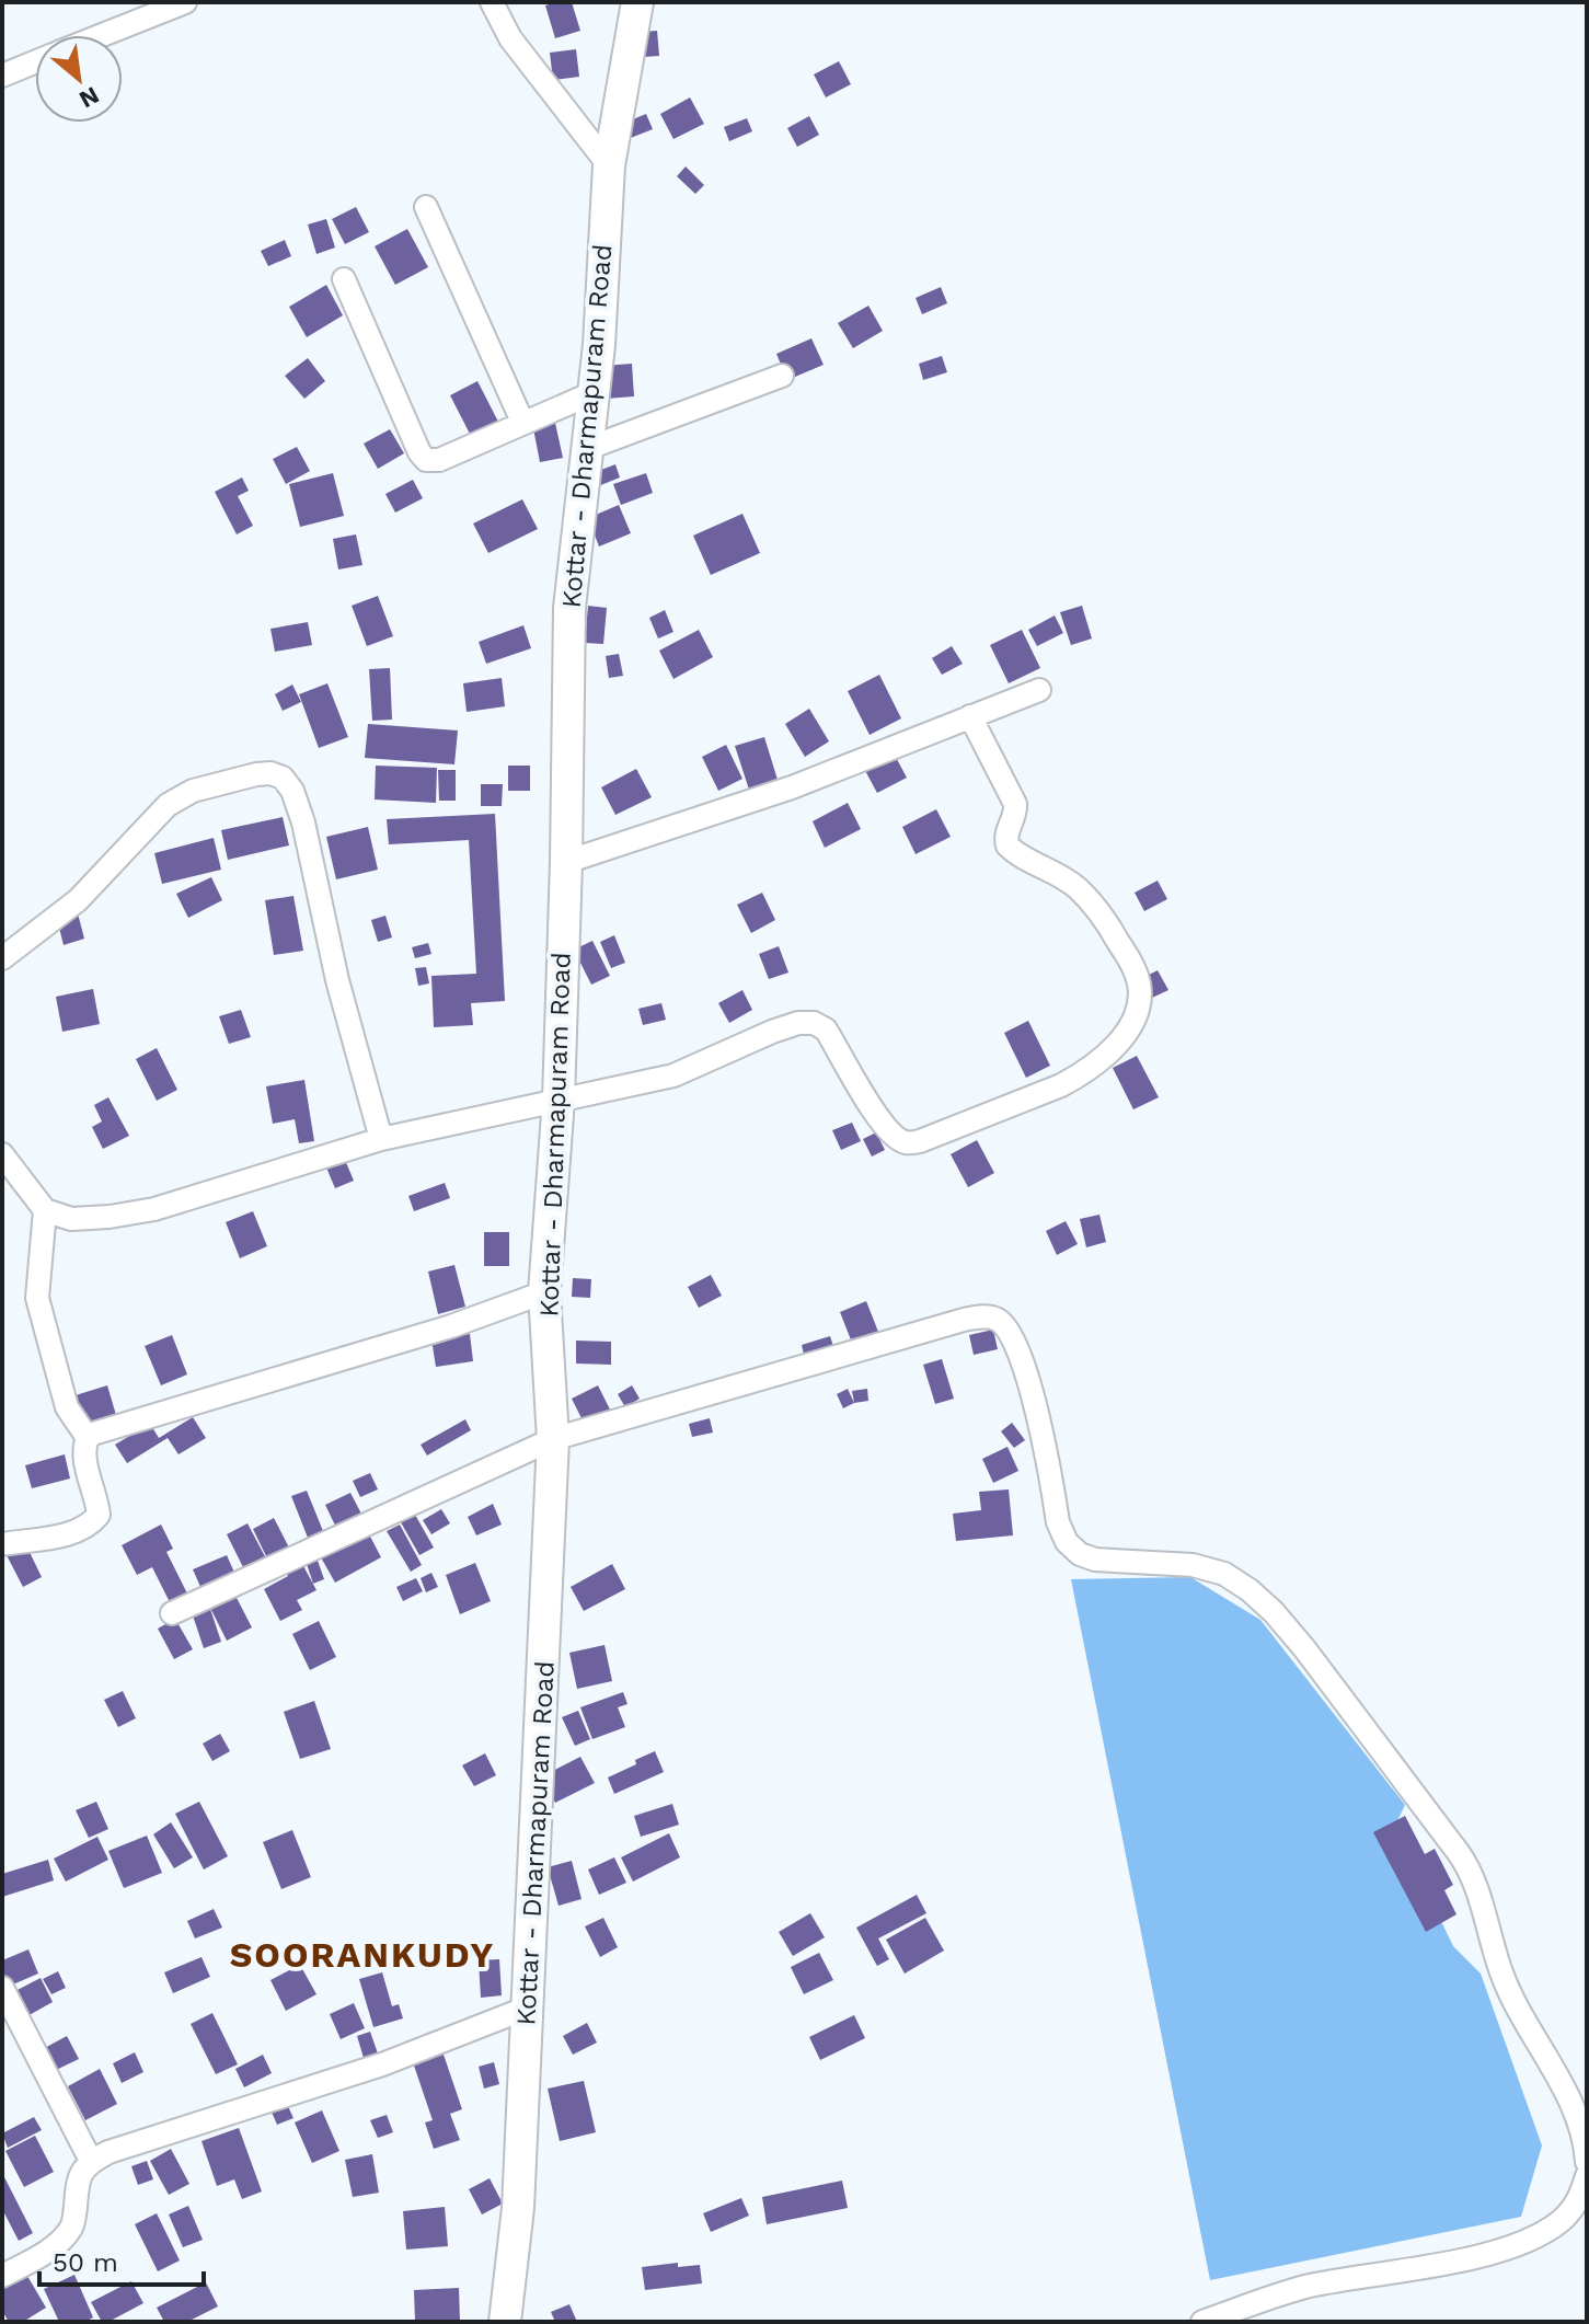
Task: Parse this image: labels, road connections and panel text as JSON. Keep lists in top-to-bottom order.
{
  "streets": {
    "main road": ["Kottar - Dharmapuram Road"]
  },
  "districts": ["SOORANKUDY"],
  "scale_bar": "50 m",
  "north": "bottom right"
}
